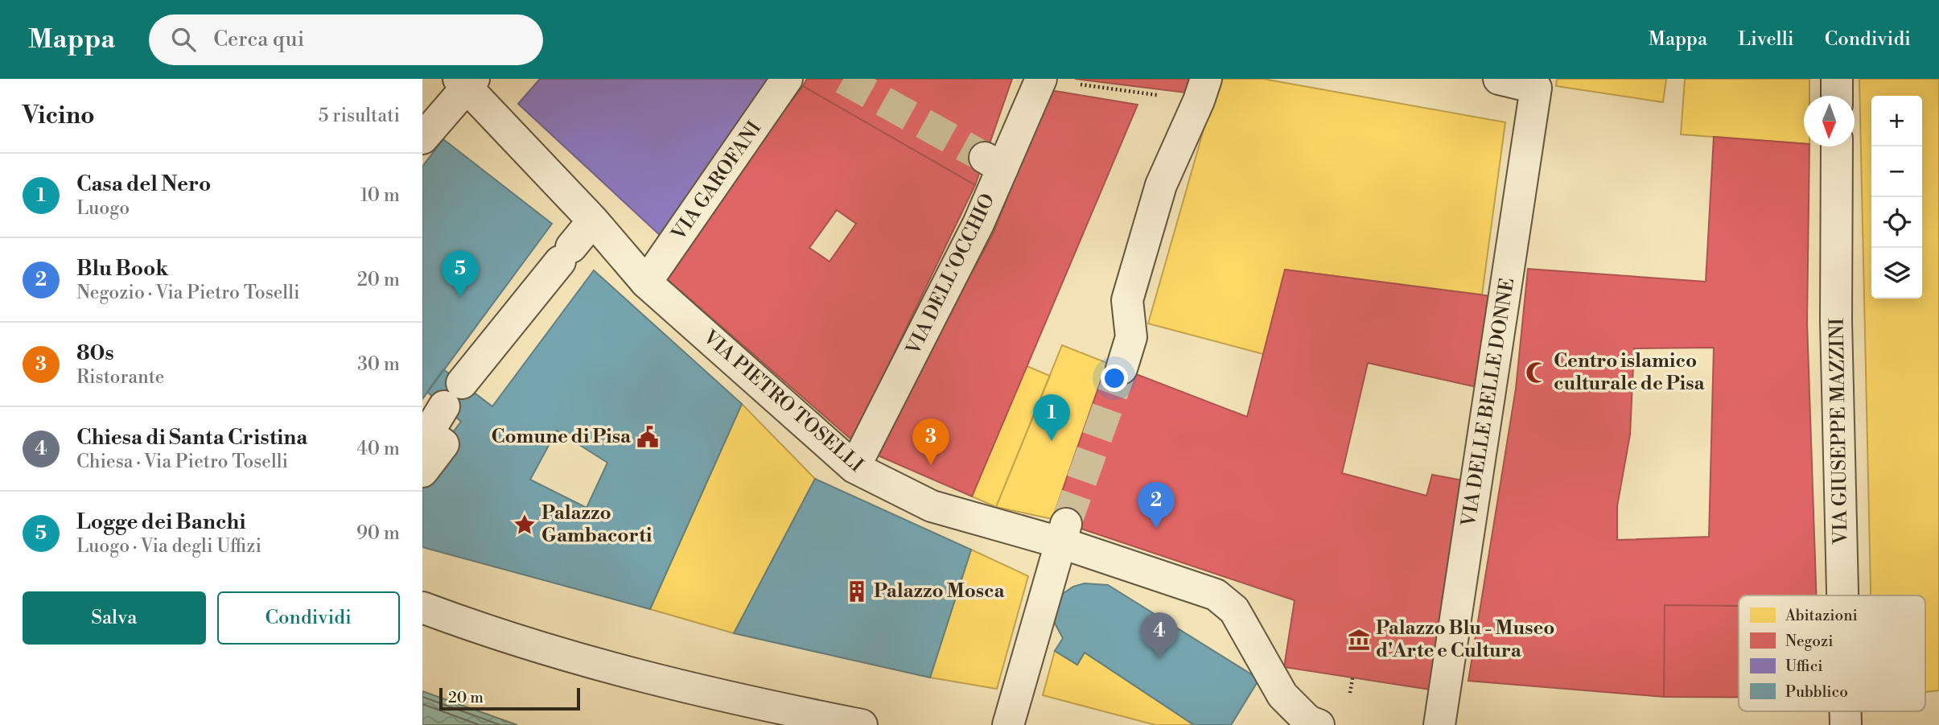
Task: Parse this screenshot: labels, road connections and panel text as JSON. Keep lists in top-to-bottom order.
{
  "streets": {
    "street": [
      "VIA GAROFANI",
      "VIA DELL'OCCHIO",
      "VIA PIETRO TOSELLI",
      "VIA DELLE BELLE DONNE",
      "VIA GIUSEPPE MAZZINI"
    ]
  },
  "crossings": [
    ["VIA GAROFANI", "VIA PIETRO TOSELLI"],
    ["VIA DELL'OCCHIO", "VIA PIETRO TOSELLI"]
  ],
  "places": {
    "mosque": ["Centro islamico culturale de Pisa"],
    "public building": ["Comune di Pisa"],
    "place": ["Palazzo Gambacorti"],
    "building": ["Palazzo Mosca"],
    "museum": ["Palazzo Blu - Museo d'Arte e Cultura"]
  },
  "legend": [
    "Abitazioni",
    "Negozi",
    "Uffici",
    "Pubblico"
  ],
  "scale_bar": "20 m",
  "north": "bottom",
  "page": {
    "header": "Mappa",
    "search": "Cerca qui",
    "nav": ["Mappa", "Livelli", "Condividi"],
    "heading": ["Vicino", "5 risultati"],
    "map_buttons": ["+", "−"],
    "list": [
      {
        "mark": "1",
        "name": "Casa del Nero",
        "note": "Luogo",
        "value": "10 m"
      },
      {
        "mark": "2",
        "name": "Blu Book",
        "note": "Negozio · Via Pietro Toselli",
        "value": "20 m"
      },
      {
        "mark": "3",
        "name": "80s",
        "note": "Ristorante",
        "value": "30 m"
      },
      {
        "mark": "4",
        "name": "Chiesa di Santa Cristina",
        "note": "Chiesa · Via Pietro Toselli",
        "value": "40 m"
      },
      {
        "mark": "5",
        "name": "Logge dei Banchi",
        "note": "Luogo · Via degli Uffizi",
        "value": "90 m"
      }
    ],
    "pins": [
      "5",
      "1",
      "3",
      "2",
      "4"
    ],
    "buttons": ["Salva", "Condividi"],
    "scale": "20 m"
  }
}
